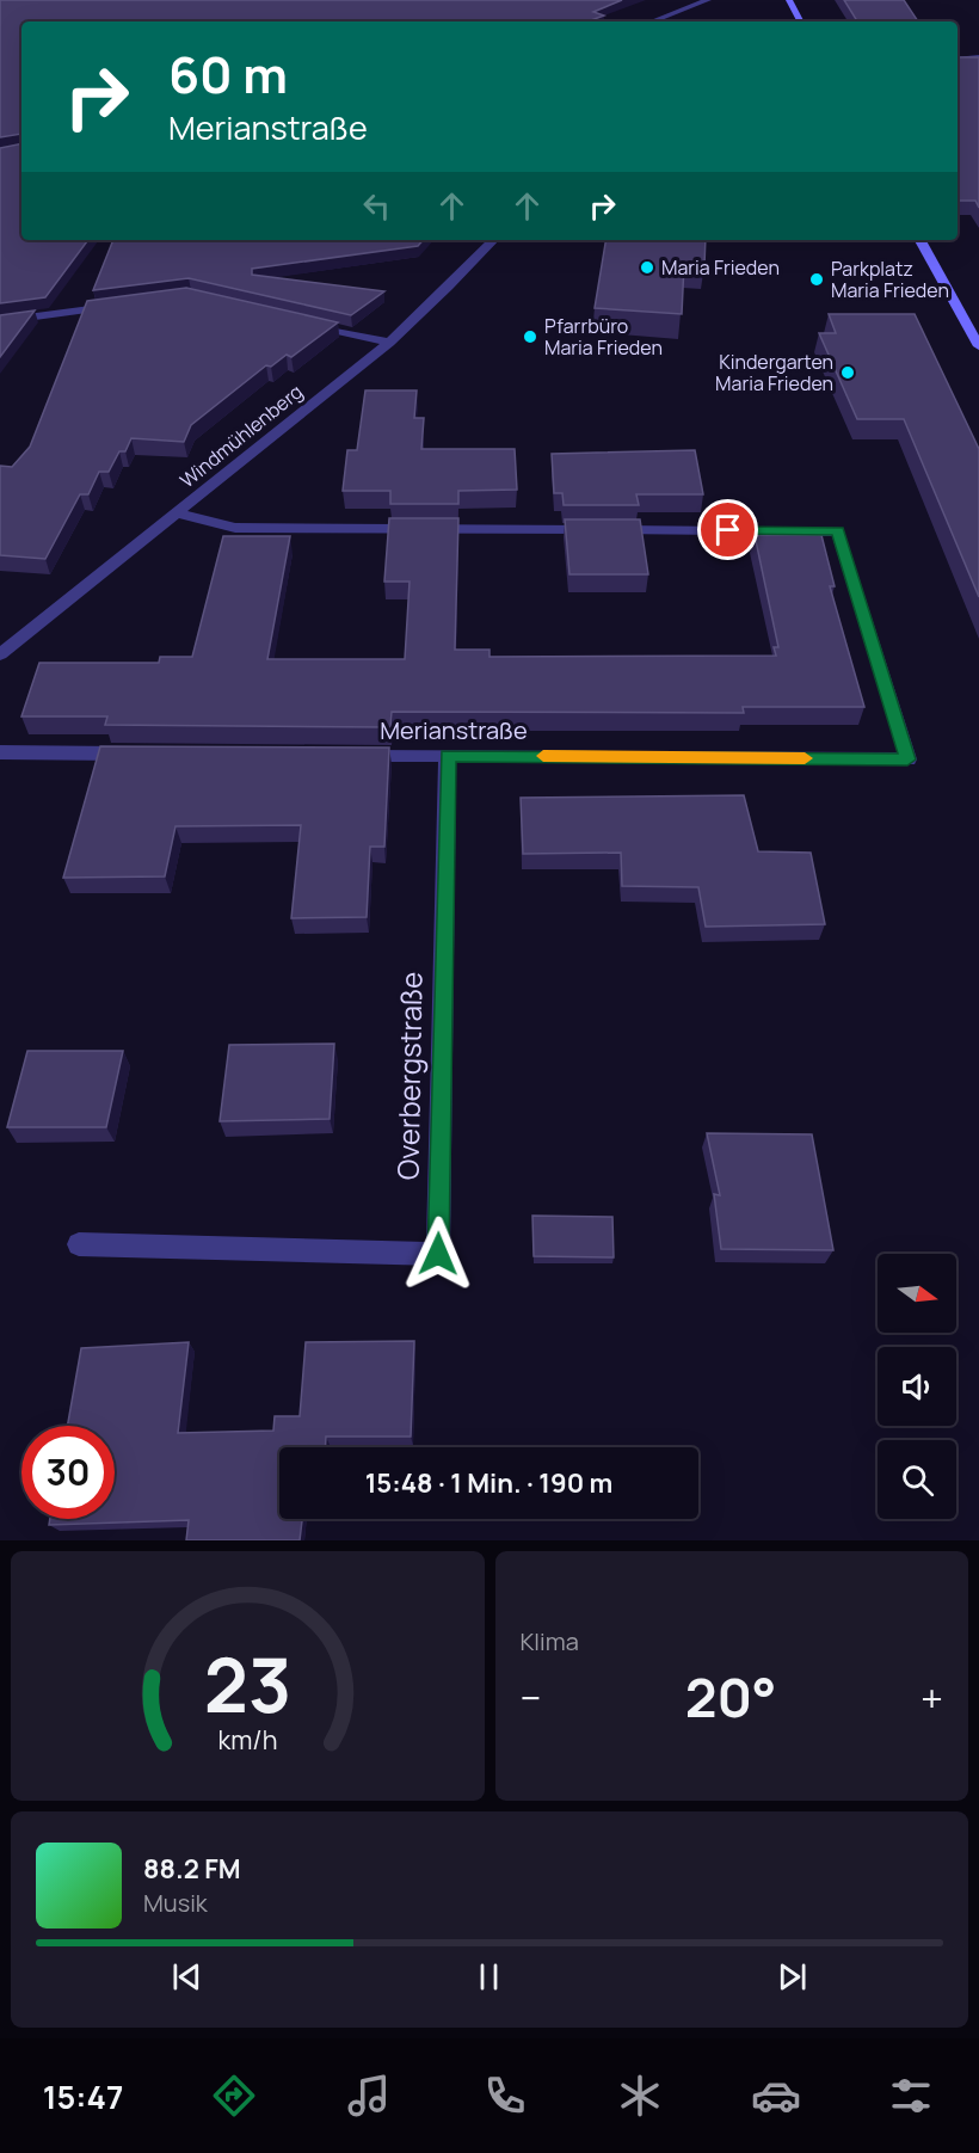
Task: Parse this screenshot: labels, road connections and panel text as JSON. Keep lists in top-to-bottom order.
{
  "streets": {
    "street": ["Windmühlenberg", "Merianstraße", "Overbergstraße"]
  },
  "crossings": [
    ["Windmühlenberg", "Merianstraße"],
    ["Merianstraße", "Overbergstraße"]
  ],
  "places": [
    "Maria Frieden",
    "Parkplatz Maria Frieden",
    "Pfarrbüro Maria Frieden",
    "Kindergarten Maria Frieden"
  ],
  "north": "right",
  "page": {
    "turn": ["60 m", "Merianstraße"],
    "limit": "30",
    "trip": "15:48 · 1 Min. · 190 m",
    "tile": "Klima",
    "heat": ["−", "20°", "+"],
    "song": ["88.2 FM", "Musik"],
    "tabs": "15:47",
    "gauge": ["23", "km/h"]
  }
}
